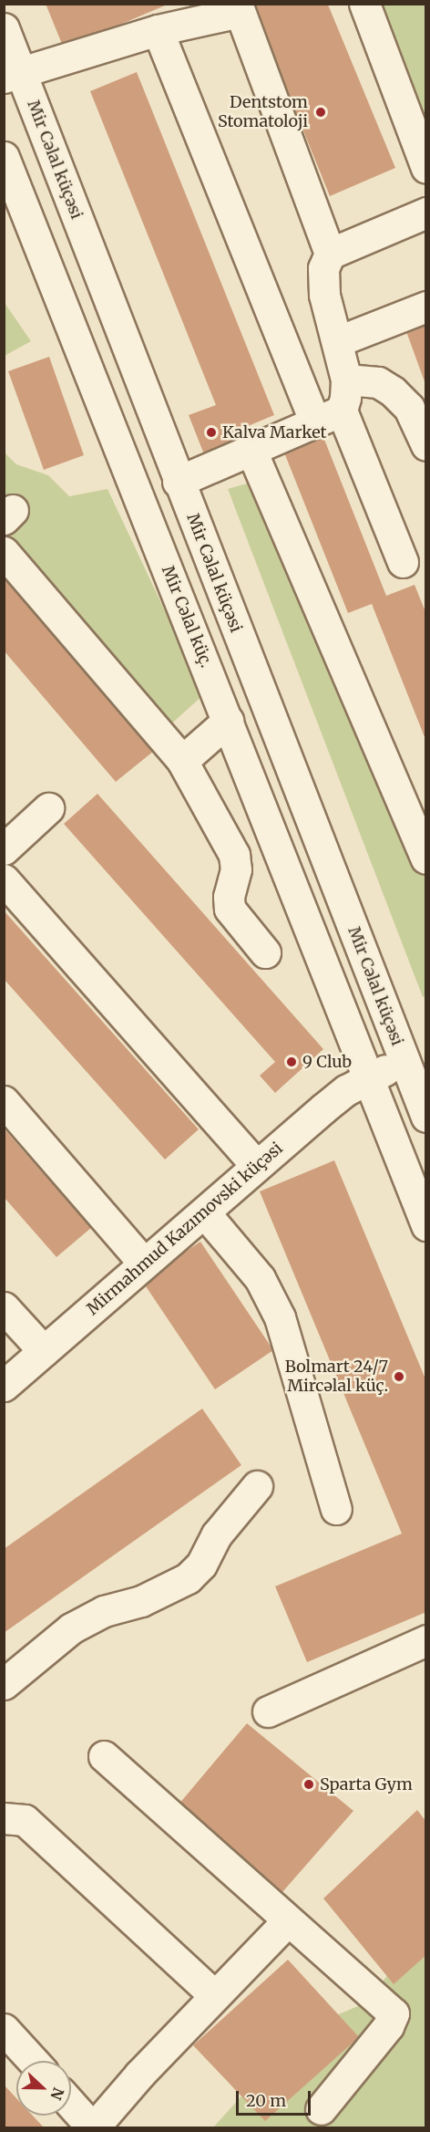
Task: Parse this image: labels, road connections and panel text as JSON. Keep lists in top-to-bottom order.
{
  "streets": {
    "street": ["Mir Cəlal küçəsi", "Mir Cəlal küç.", "Mirmahmud Kazımovski küçəsi"]
  },
  "crossings": [
    ["Mir Cəlal küçəsi", "Mirmahmud Kazımovski küçəsi"],
    ["Mir Cəlal küç.", "Mirmahmud Kazımovski küçəsi"]
  ],
  "places": [
    "Dentstom Stomatoloji",
    "Kalva Market",
    "9 Club",
    "Bolmart 24/7 Mircәlal küç.",
    "Sparta Gym"
  ],
  "scale_bar": "20 m",
  "north": "right"
}
